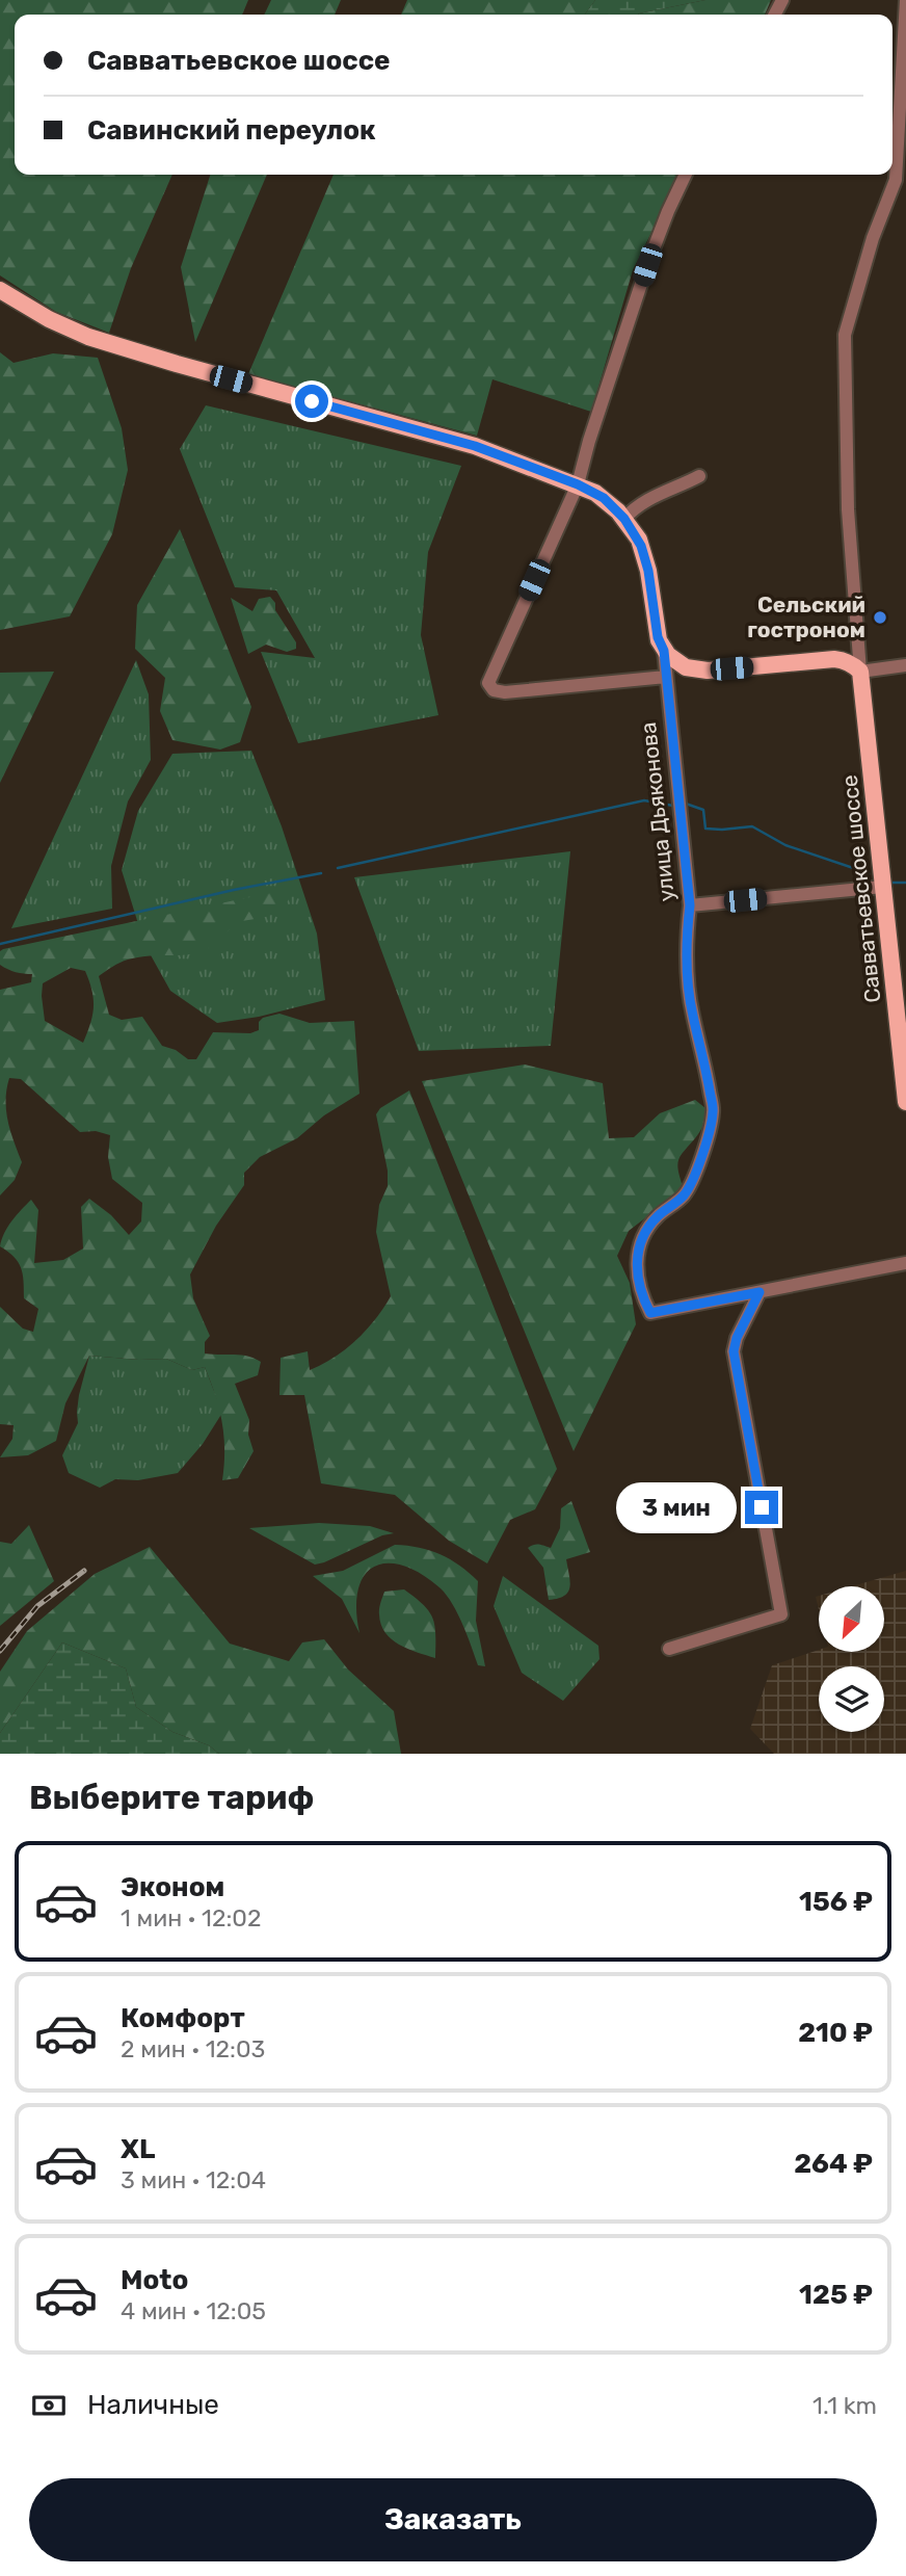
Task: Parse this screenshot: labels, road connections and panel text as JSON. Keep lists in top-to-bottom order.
{
  "streets": {
    "main road": ["улица Дьяконова", "Савватьевское шоссе"]
  },
  "places": ["Сельский гостроном"],
  "north": "bottom left",
  "page": {
    "banner": ["Савватьевское шоссе", "Савинский переулок"],
    "bubble": "3 мин",
    "heading": "Выберите тариф",
    "list": [
      {
        "name": "Эконом",
        "note": "1 мин · 12:02",
        "value": "156 ₽"
      },
      {
        "name": "Комфорт",
        "note": "2 мин · 12:03",
        "value": "210 ₽"
      },
      {
        "name": "XL",
        "note": "3 мин · 12:04",
        "value": "264 ₽"
      },
      {
        "name": "Moto",
        "note": "4 мин · 12:05",
        "value": "125 ₽"
      }
    ],
    "pay": ["Наличные", "1.1 km"],
    "buttons": "Заказать"
  }
}
